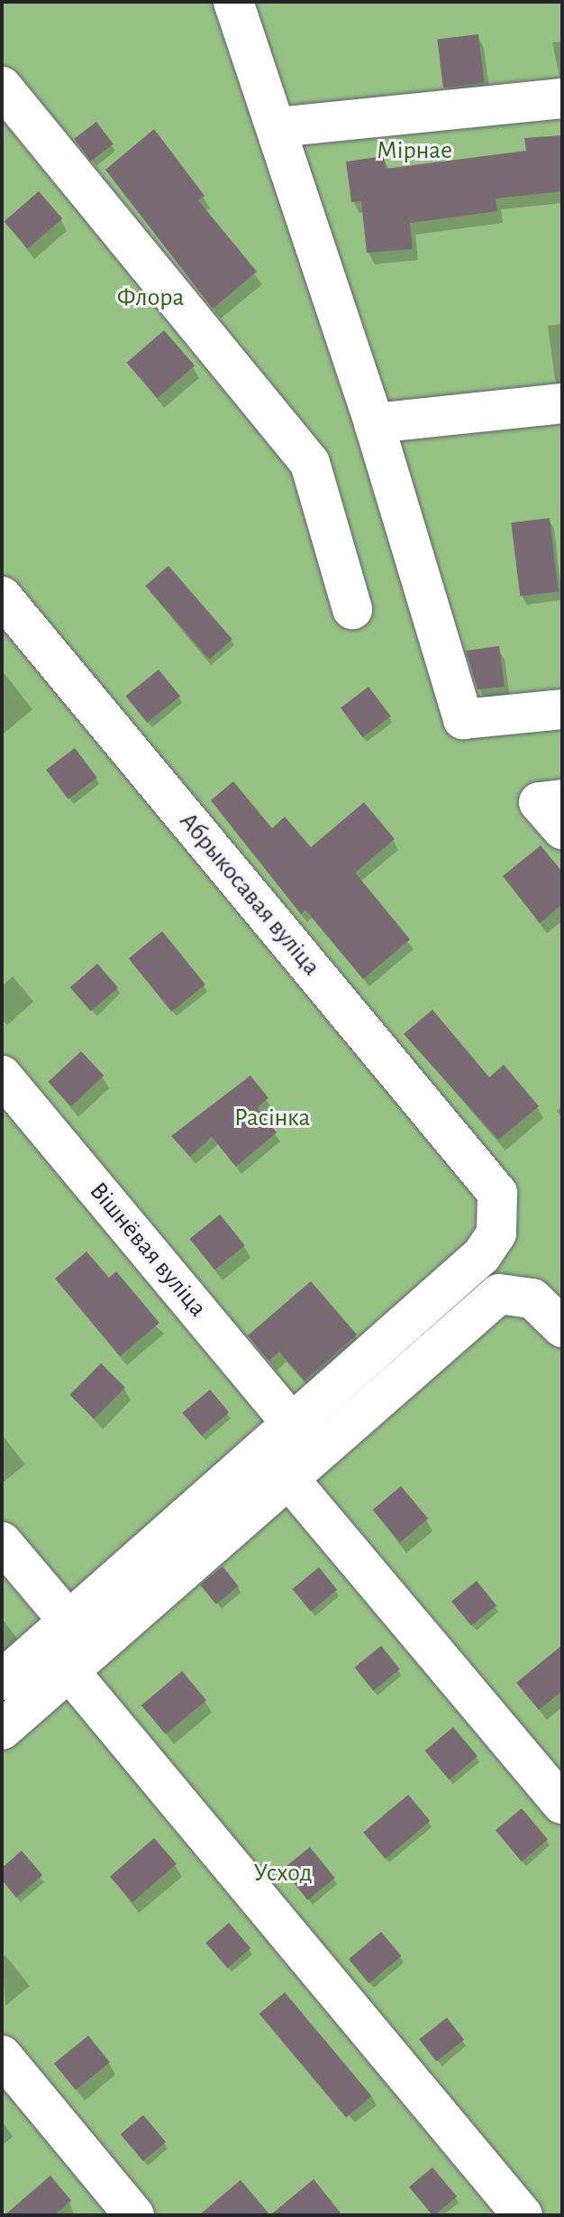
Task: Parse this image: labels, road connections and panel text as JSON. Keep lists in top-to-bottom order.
{
  "streets": {
    "lane": ["Абрыкосавая вуліца", "Вішнёвая вуліца"]
  },
  "crossings": [
    ["Абрыкосавая вуліца", "Вішнёвая вуліца"]
  ],
  "parks": [
    "Мірнае",
    "Флора",
    "Расінка",
    "Усход"
  ]
}
